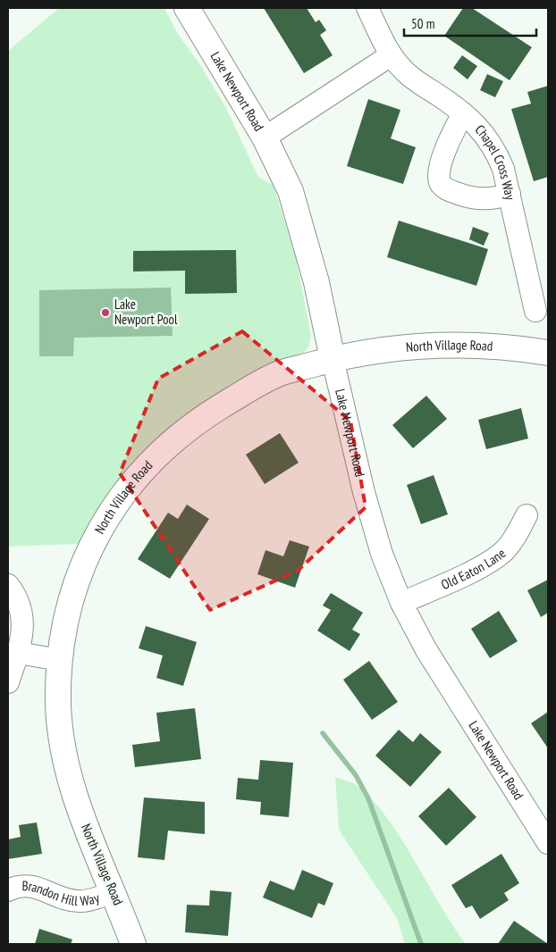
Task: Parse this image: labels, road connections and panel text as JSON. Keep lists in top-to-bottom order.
{
  "streets": {
    "street": [
      "Lake Newport Road",
      "Chapel Cross Way",
      "North Village Road",
      "Old Eaton Lane",
      "Brandon Hill Way"
    ]
  },
  "crossings": [
    ["Lake Newport Road", "North Village Road"],
    ["Lake Newport Road", "Old Eaton Lane"],
    ["North Village Road", "Brandon Hill Way"]
  ],
  "places": ["Lake Newport Pool"],
  "scale_bar": "50 m"
}
